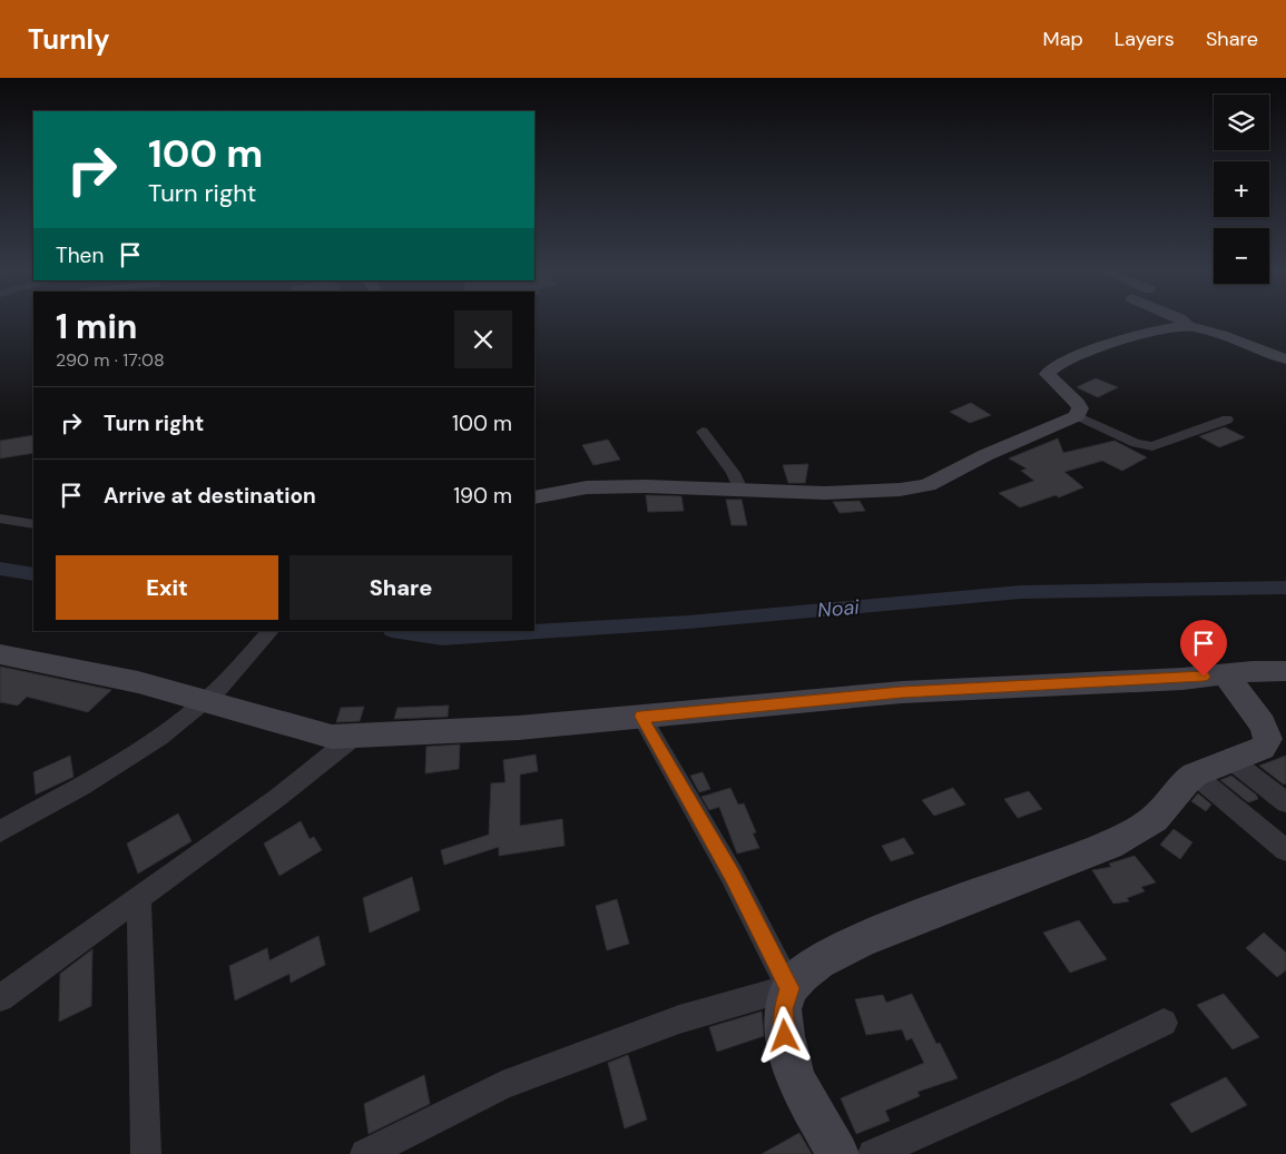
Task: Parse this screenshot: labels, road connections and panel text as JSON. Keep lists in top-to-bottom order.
{
  "water": ["Noai"],
  "page": {
    "header": "Turnly",
    "nav": ["Map", "Layers", "Share"],
    "map_buttons": ["+", "−"],
    "turn": ["100 m", "Turn right"],
    "then": "Then",
    "heading": ["1 min", "290 m · 17:08"],
    "list": [
      {
        "name": "Turn right",
        "value": "100 m"
      },
      {
        "name": "Arrive at destination",
        "value": "190 m"
      }
    ],
    "buttons": ["Exit", "Share"]
  }
}
